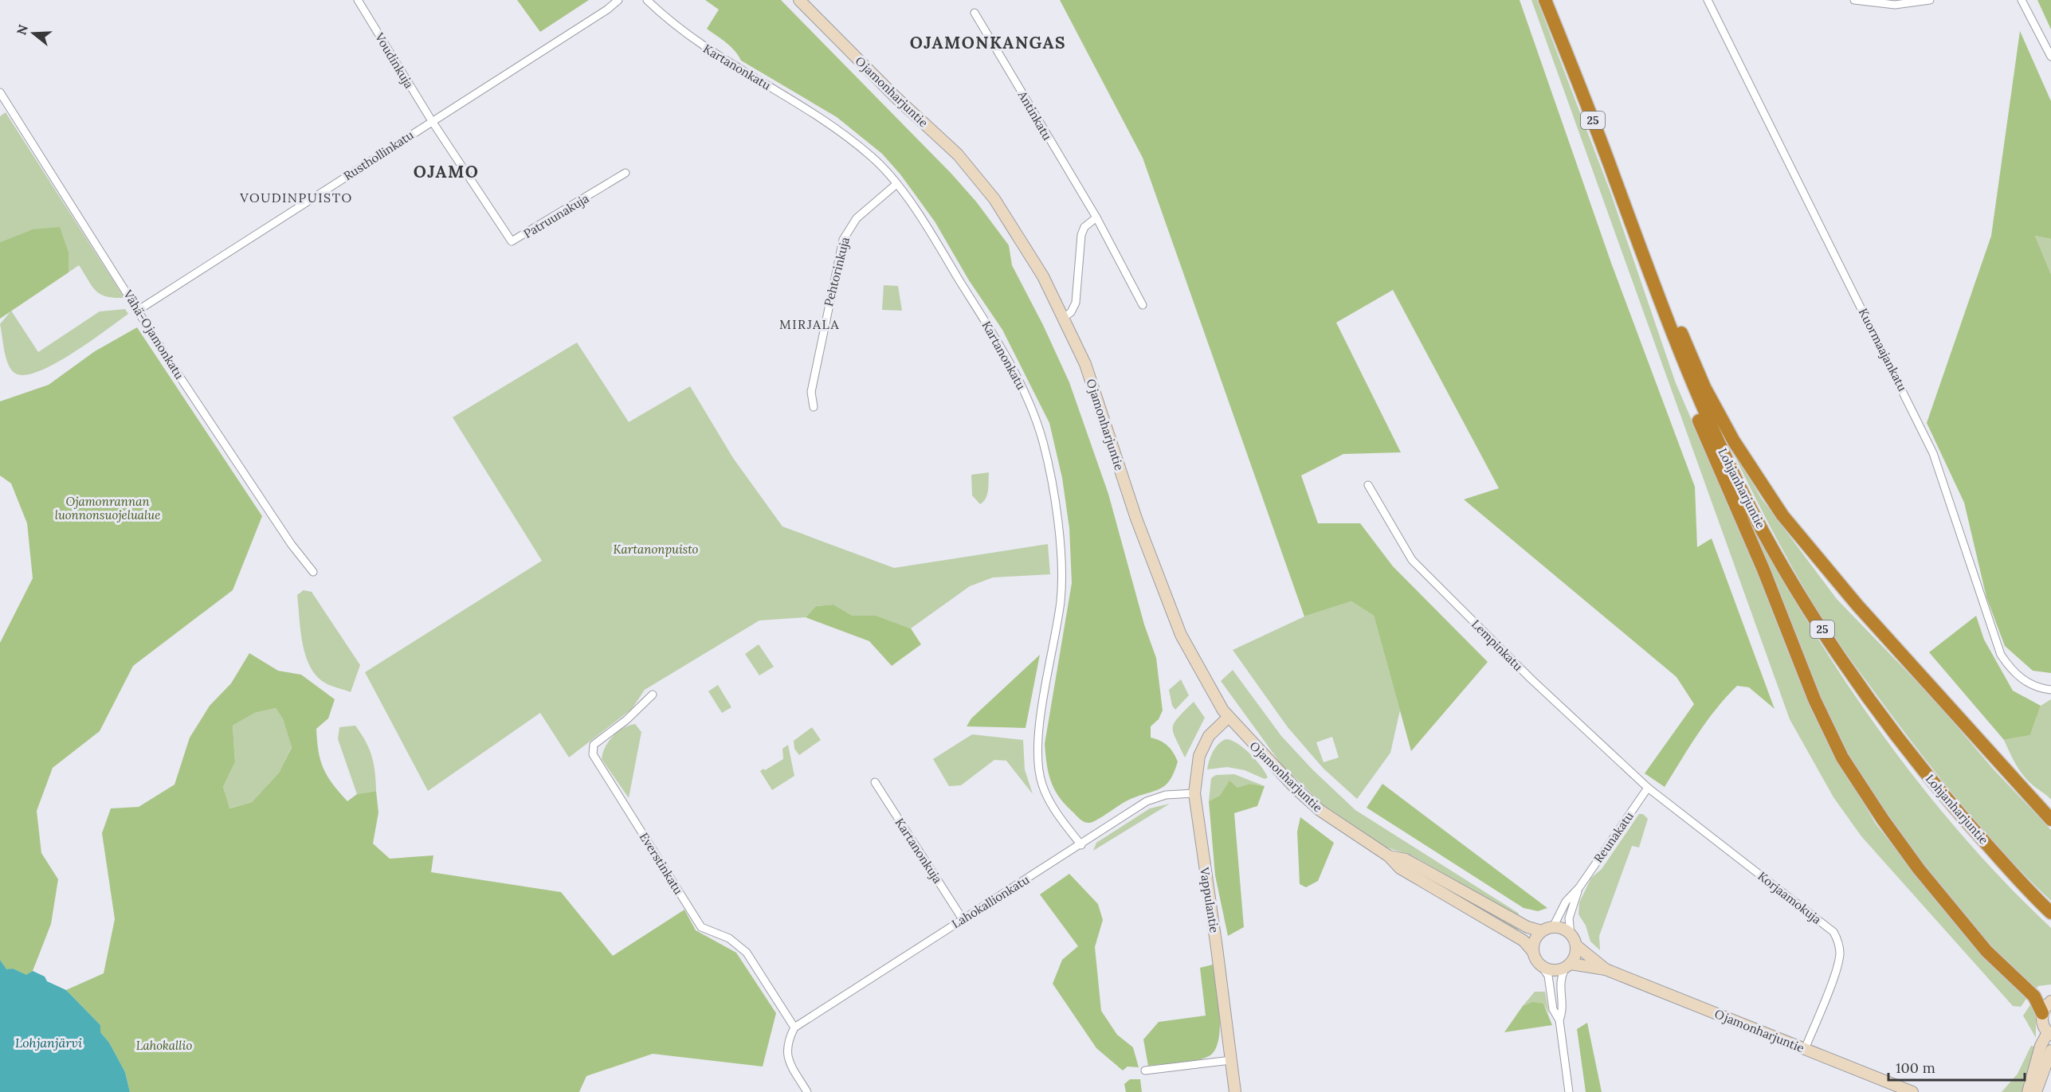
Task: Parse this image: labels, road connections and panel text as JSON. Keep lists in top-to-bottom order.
{
  "streets": {
    "highway": ["25", "Lohjanharjuntie"],
    "main road": ["Ojamonharjuntie", "Vappulantie"],
    "street": [
      "Voudinkuja",
      "Kartanonkatu",
      "Antinkatu",
      "Rusthollinkatu",
      "Patruunakuja",
      "Pehtorinkuja",
      "Vähä-Ojamonkatu",
      "Kuormaajankatu",
      "Lempinkatu",
      "Reunakatu",
      "Kartanonkuja",
      "Everstinkatu",
      "Korjaamokuja",
      "Lahokallionkatu"
    ]
  },
  "crossings": [
    ["Voudinkuja", "Rusthollinkatu"],
    ["Voudinkuja", "Patruunakuja"],
    ["Kartanonkatu", "Pehtorinkuja"],
    ["Kartanonkatu", "Lahokallionkatu"],
    ["Ojamonharjuntie", "Reunakatu"],
    ["Ojamonharjuntie", "Korjaamokuja"],
    ["Ojamonharjuntie", "Vappulantie"],
    ["Rusthollinkatu", "Patruunakuja"],
    ["Rusthollinkatu", "Vähä-Ojamonkatu"],
    ["Lempinkatu", "Reunakatu"],
    ["Lempinkatu", "Korjaamokuja"],
    ["Reunakatu", "Korjaamokuja"],
    ["Kartanonkuja", "Lahokallionkatu"],
    ["Everstinkatu", "Lahokallionkatu"],
    ["Vappulantie", "Lahokallionkatu"]
  ],
  "districts": [
    "OJAMONKANGAS",
    "OJAMO",
    "VOUDINPUISTO",
    "MIRJALA"
  ],
  "water": ["Lohjanjärvi"],
  "parks": ["Ojamonrannan luonnonsuojelualue", "Kartanonpuisto", "Lahokallio"],
  "scale_bar": "100 m",
  "north": "left"
}
